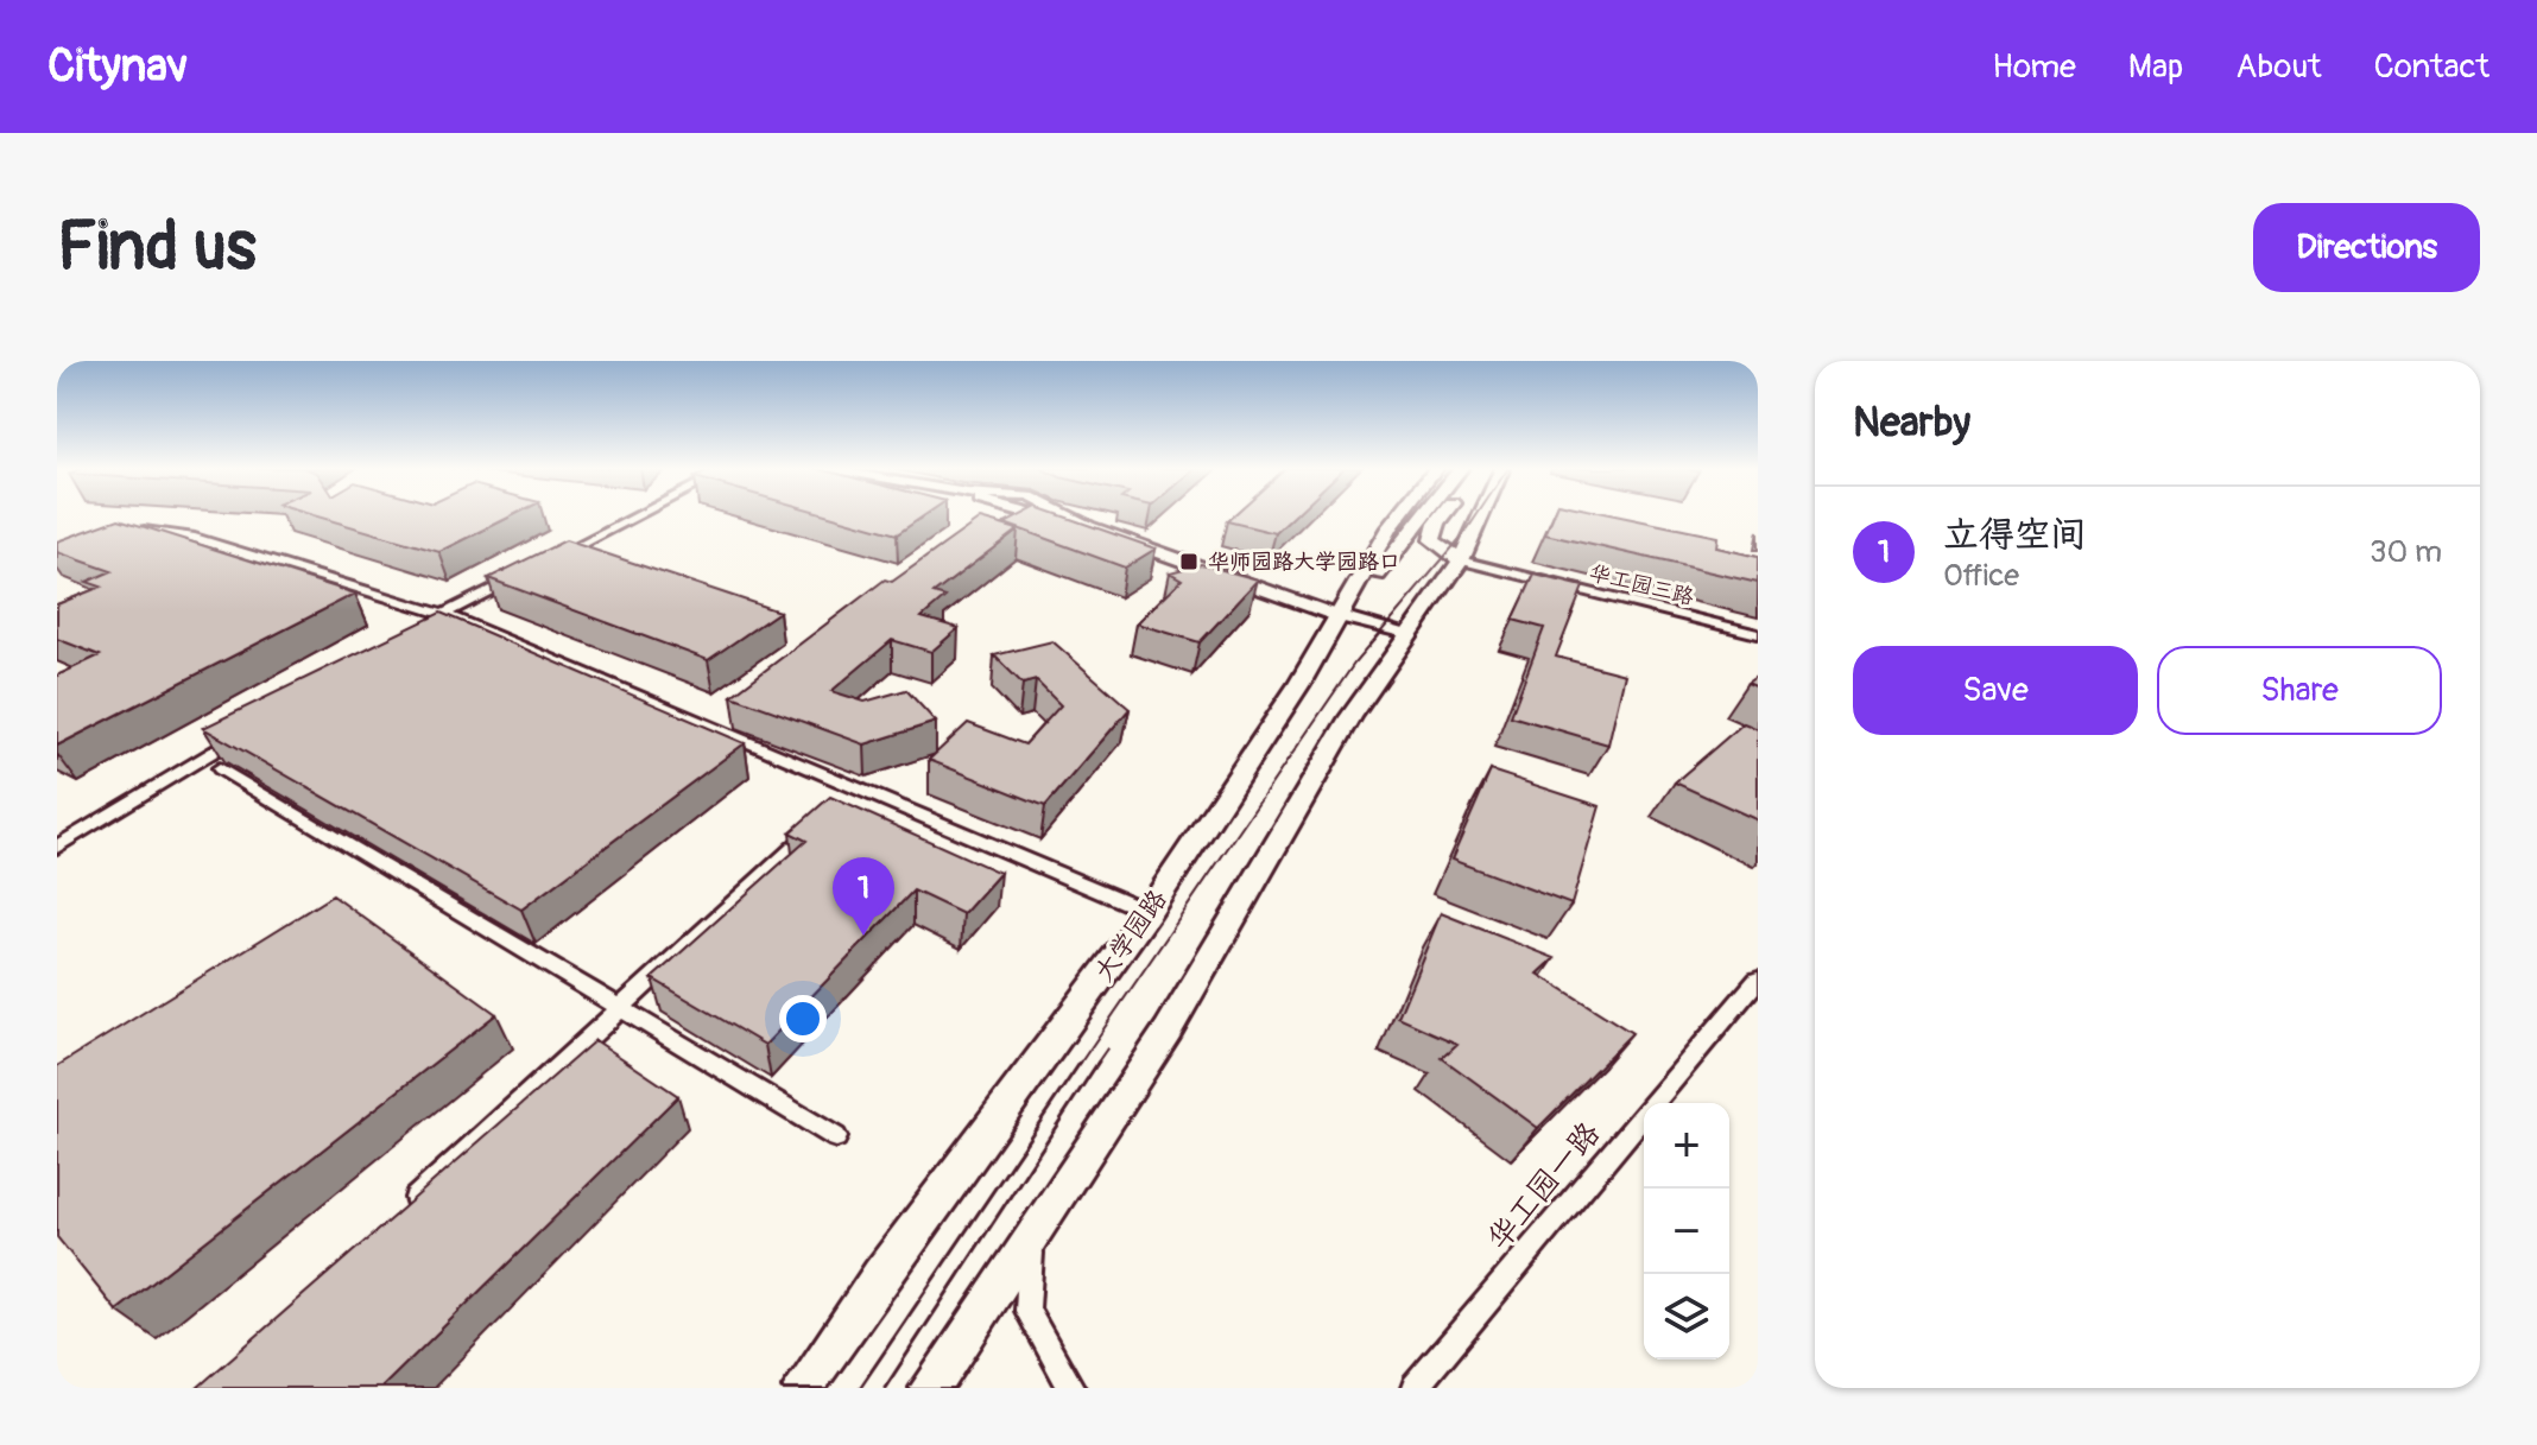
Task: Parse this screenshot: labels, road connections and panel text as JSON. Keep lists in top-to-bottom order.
{
  "streets": {
    "main road": ["大学园路"],
    "street": ["华工园三路", "华工园一路"]
  },
  "places": {
    "transit": ["华师园路大学园路口"]
  },
  "page": {
    "header": "Citynav",
    "nav": [
      "Home",
      "Map",
      "About",
      "Contact"
    ],
    "buttons": [
      "Directions",
      ["Save", "Share"]
    ],
    "title": "Find us",
    "heading": "Nearby",
    "list": [
      {
        "mark": "1",
        "name": "立得空间",
        "note": "Office",
        "value": "30 m"
      }
    ],
    "pins": "1",
    "map_buttons": ["+", "−"]
  }
}
